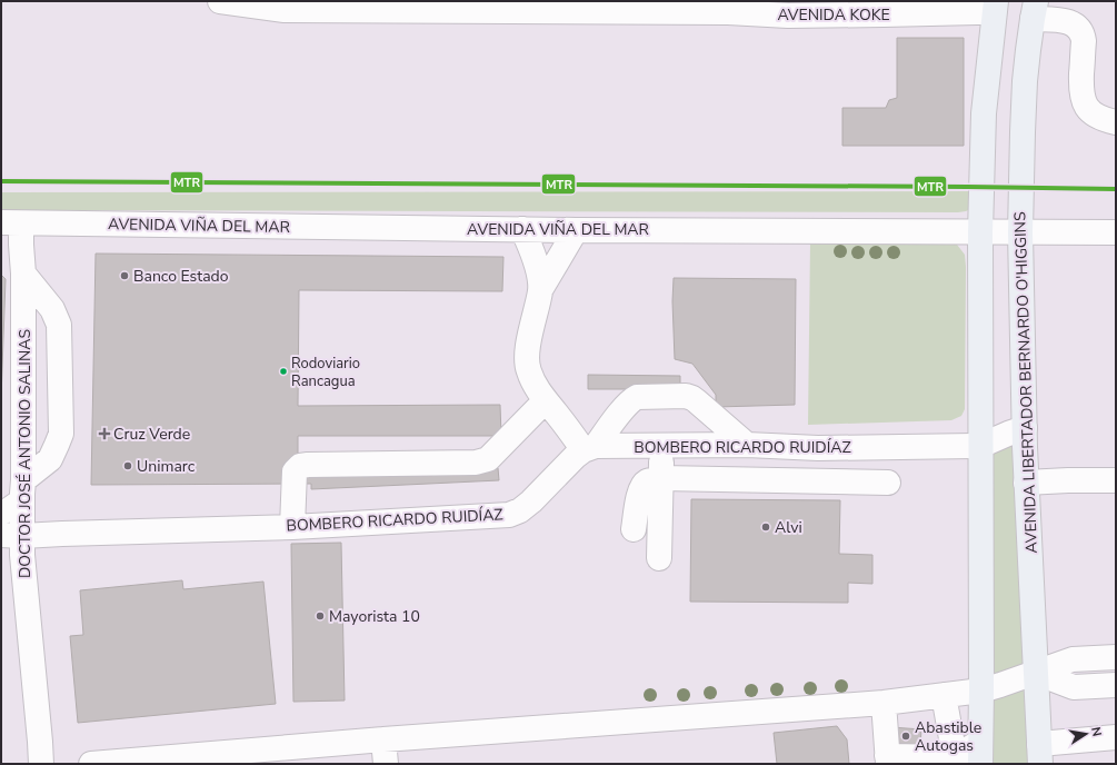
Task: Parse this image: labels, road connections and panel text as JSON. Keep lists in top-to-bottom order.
{
  "streets": {
    "main road": ["AVENIDA LIBERTADOR BERNARDO O'HIGGINS"],
    "street": [
      "AVENIDA KOKE",
      "AVENIDA VIÑA DEL MAR",
      "BOMBERO RICARDO RUIDÍAZ",
      "DOCTOR JOSÉ ANTONIO SALINAS"
    ]
  },
  "crossings": [
    ["AVENIDA VIÑA DEL MAR", "AVENIDA LIBERTADOR BERNARDO O'HIGGINS"],
    ["AVENIDA VIÑA DEL MAR", "DOCTOR JOSÉ ANTONIO SALINAS"],
    ["BOMBERO RICARDO RUIDÍAZ", "DOCTOR JOSÉ ANTONIO SALINAS"]
  ],
  "places": {
    "other": [
      "Banco Estado",
      "Rodoviario Rancagua",
      "Unimarc",
      "Alvi",
      "Mayorista 10",
      "Abastible Autogas"
    ],
    "health": ["Cruz Verde"]
  },
  "lines": ["transit line MTR"],
  "north": "right"
}
